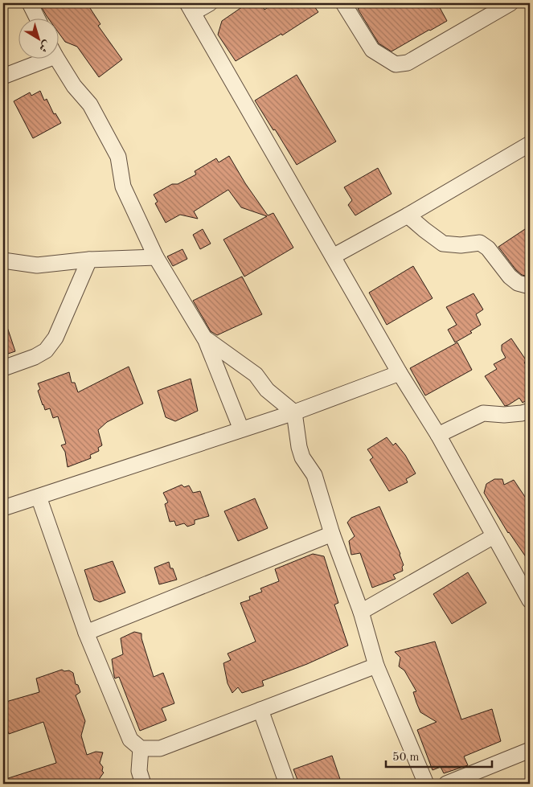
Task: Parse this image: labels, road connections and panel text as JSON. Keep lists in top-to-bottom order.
{
  "scale_bar": "50 m",
  "north": "bottom right"
}
